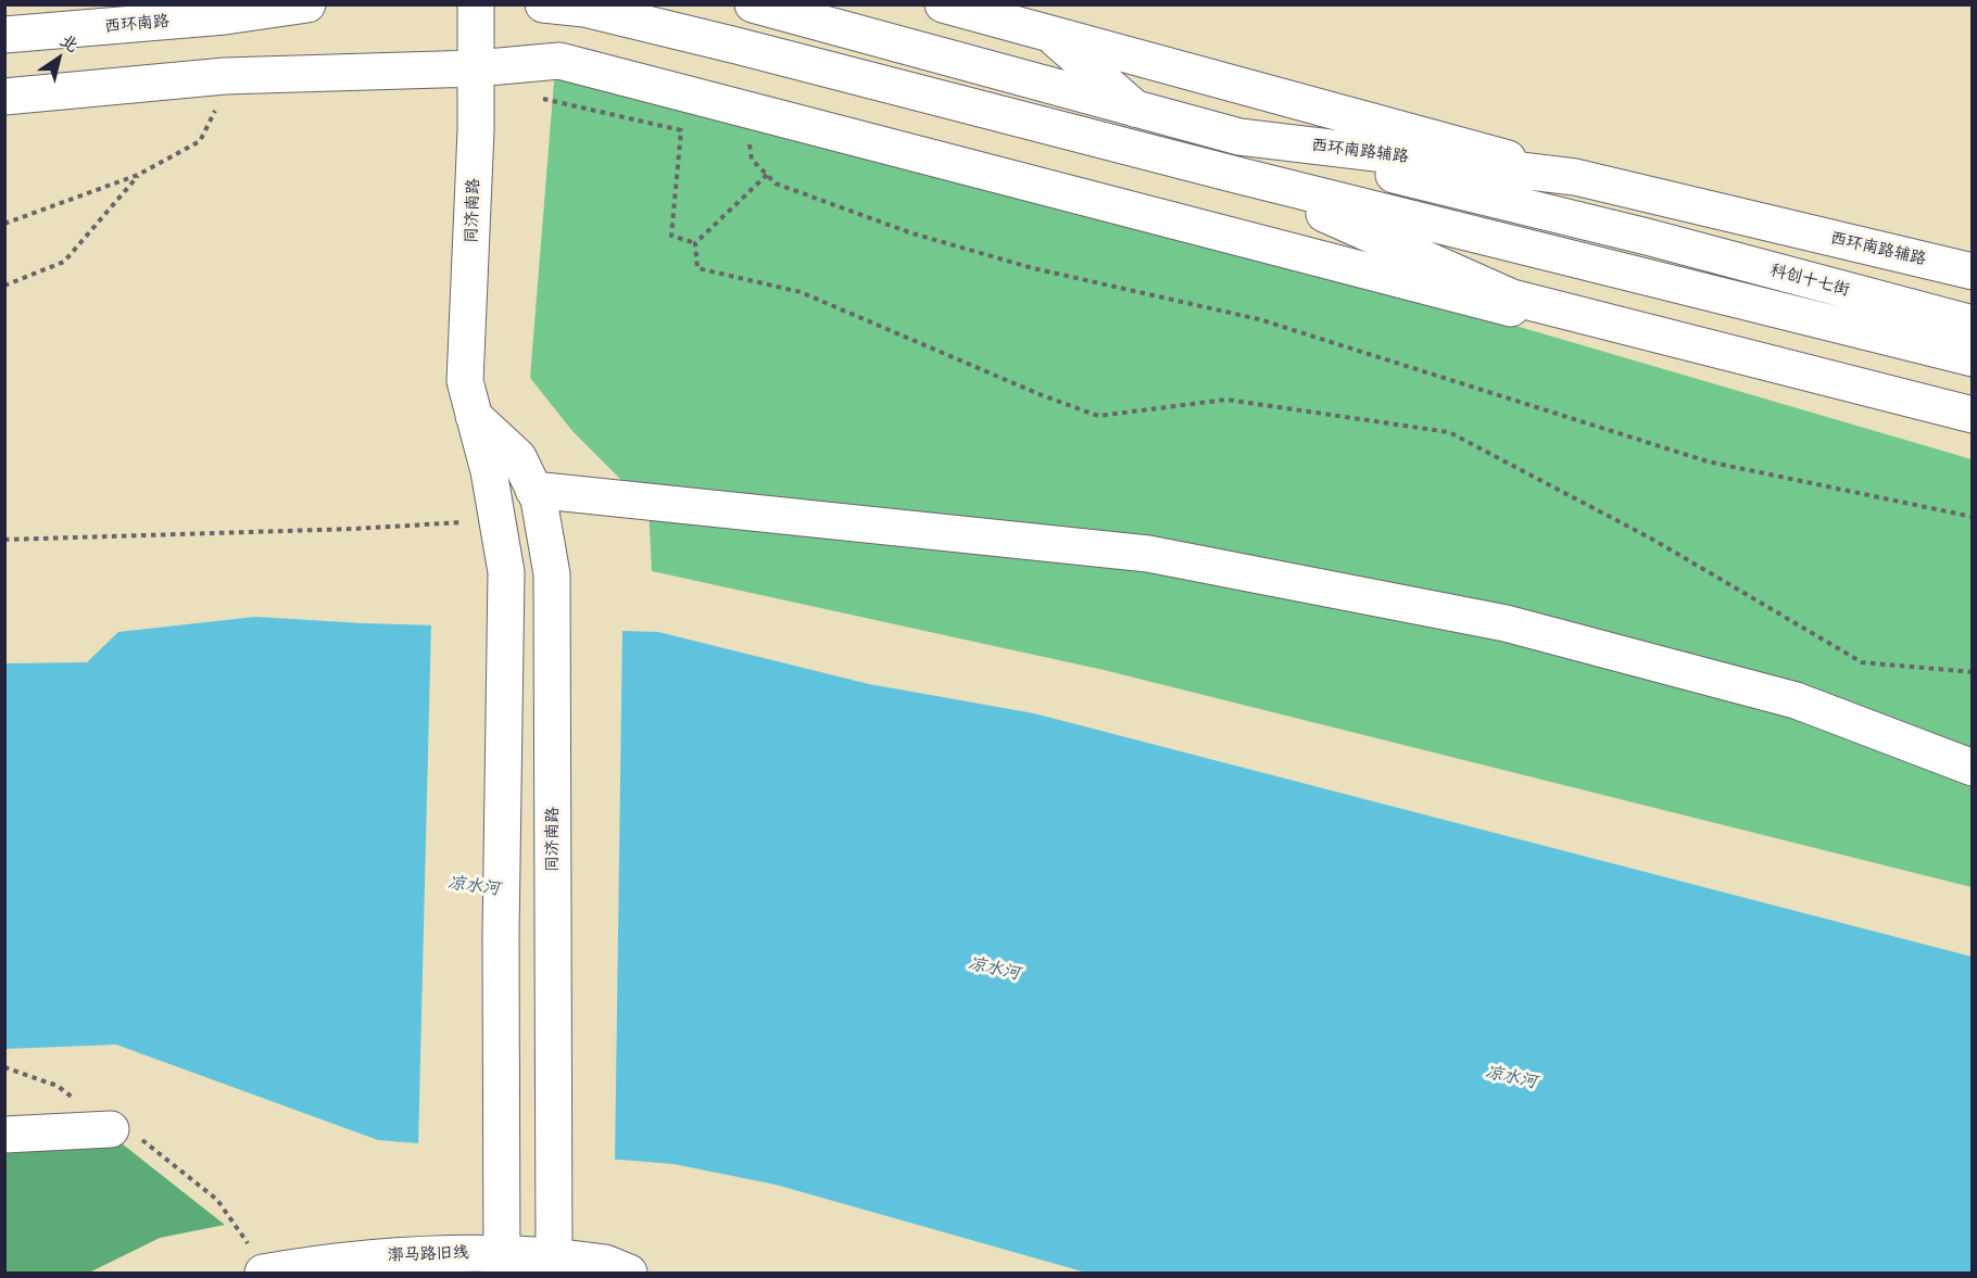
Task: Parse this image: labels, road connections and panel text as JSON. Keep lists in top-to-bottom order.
{
  "streets": {
    "street": [
      "西环南路",
      "西环南路辅路",
      "同济南路",
      "科创十七街",
      "漷马路旧线"
    ]
  },
  "crossings": [
    ["西环南路辅路", "科创十七街"],
    ["同济南路", "漷马路旧线"]
  ],
  "water": ["凉水河"],
  "north": "top right"
}
